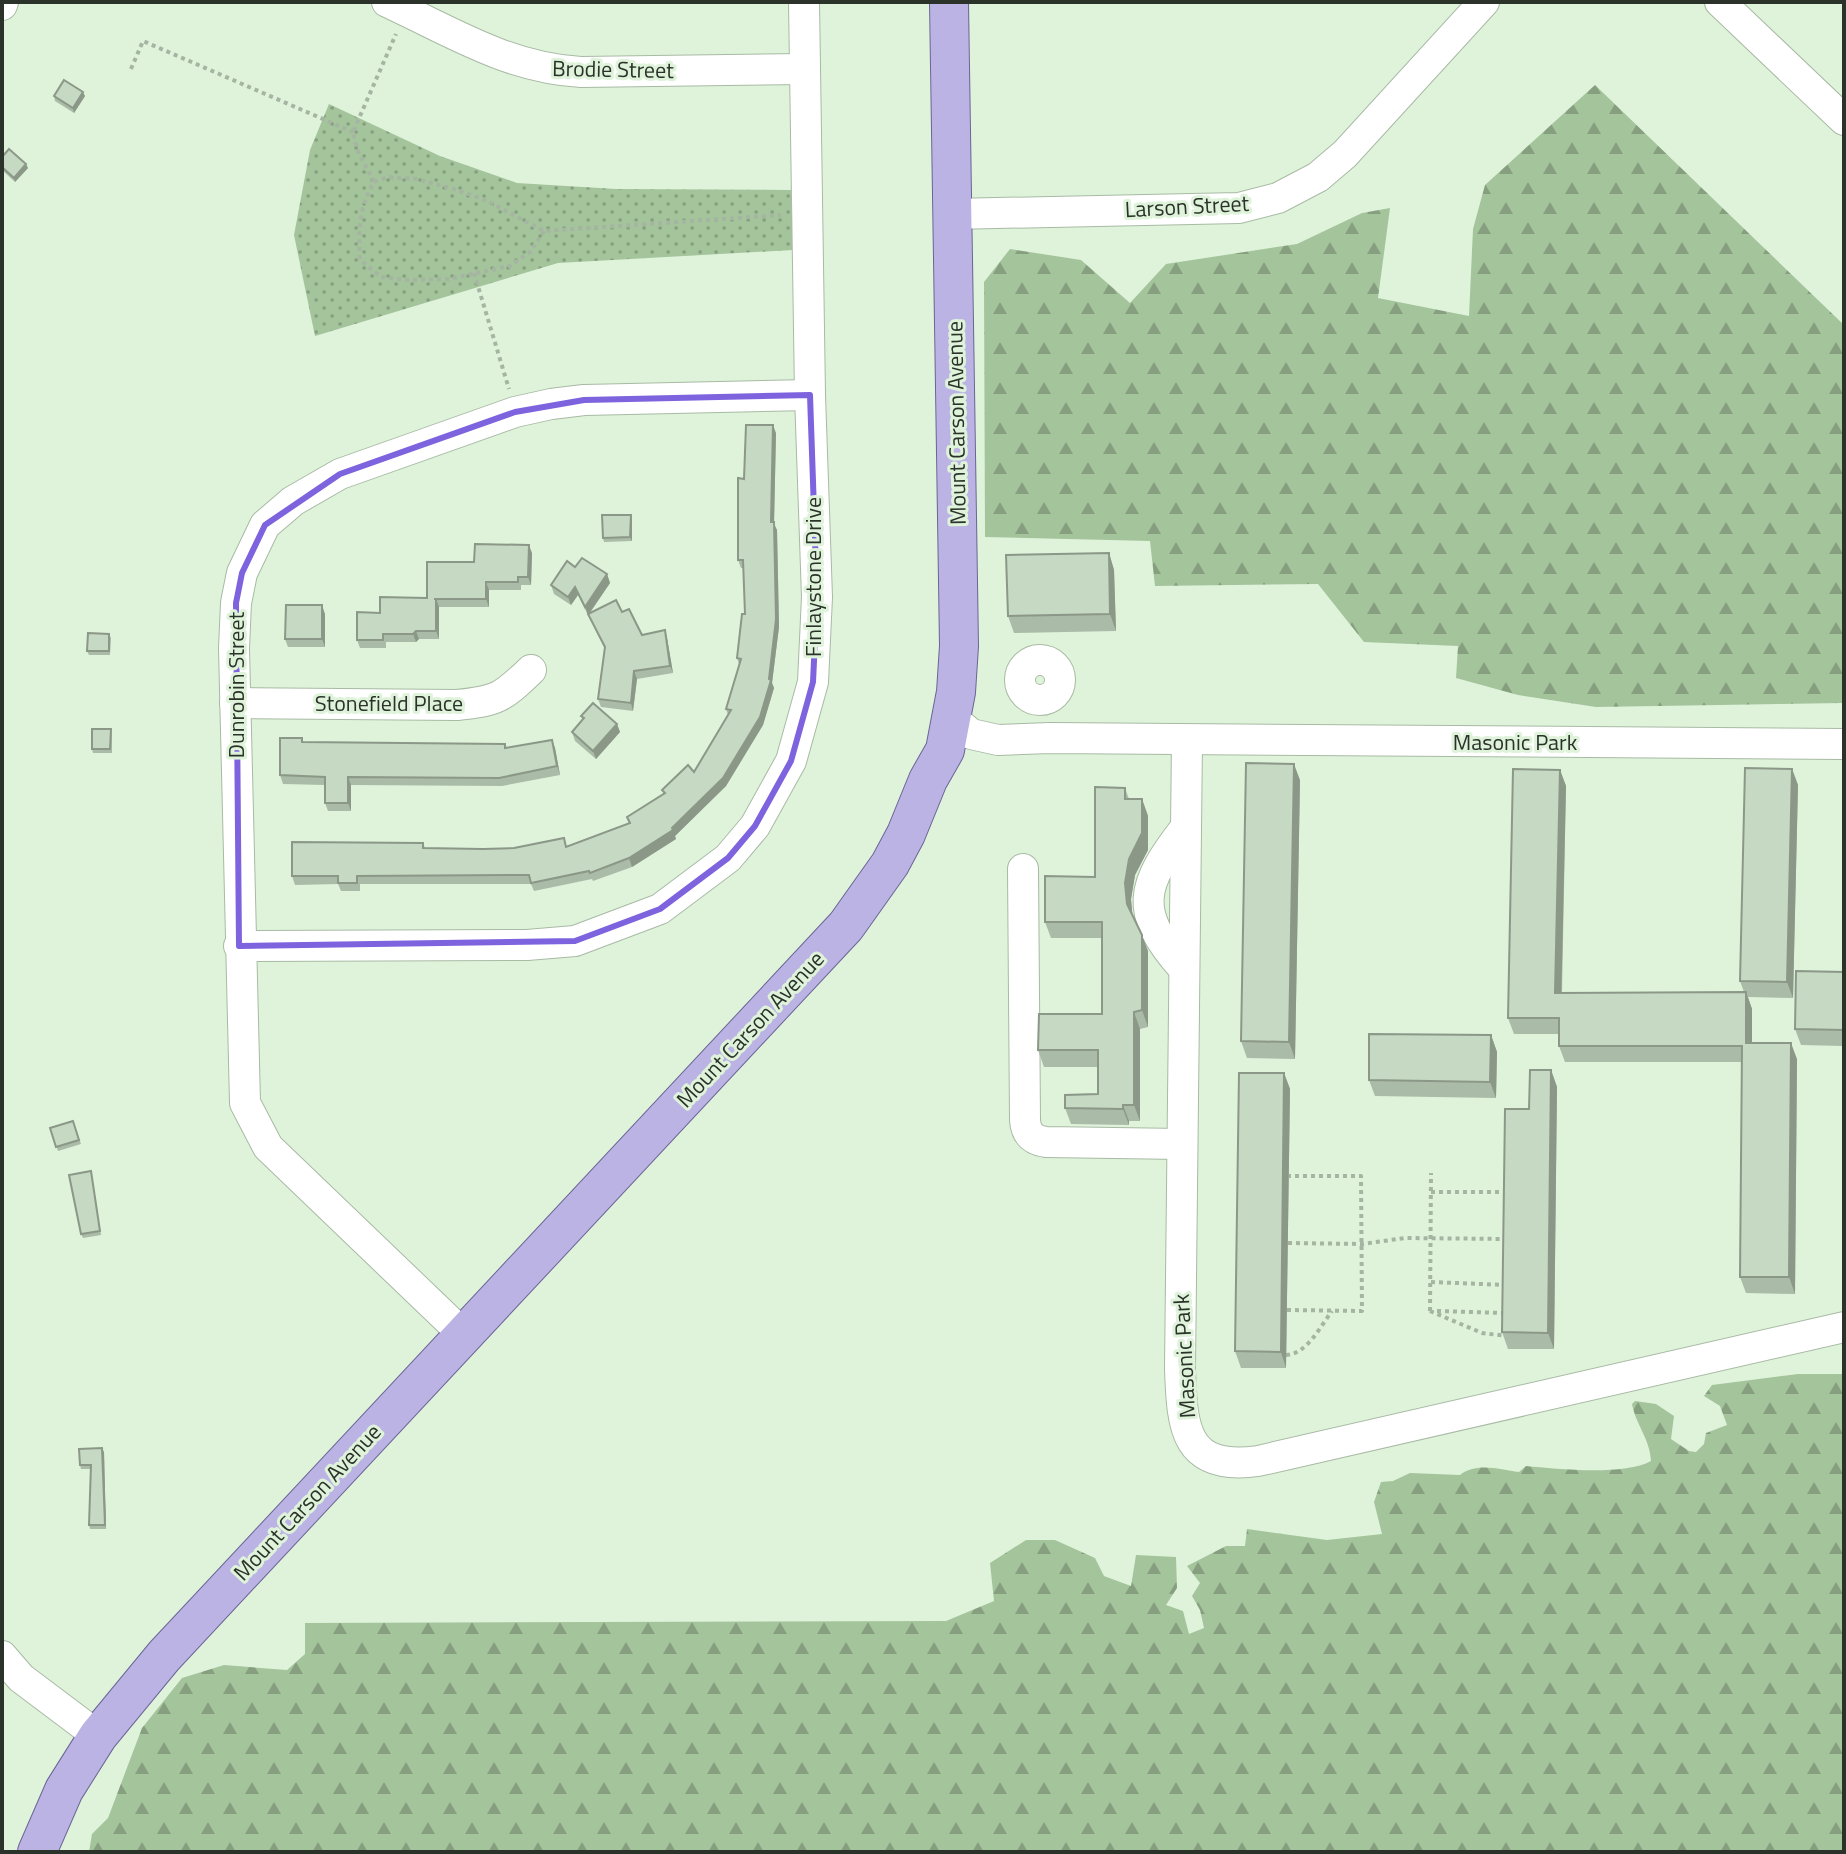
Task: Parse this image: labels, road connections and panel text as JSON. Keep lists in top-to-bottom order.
{
  "streets": {
    "main road": ["Mount Carson Avenue"],
    "street": [
      "Brodie Street",
      "Larson Street",
      "Finlaystone Drive",
      "Dunrobin Street",
      "Stonefield Place",
      "Masonic Park"
    ]
  },
  "crossings": [
    ["Brodie Street", "Finlaystone Drive"],
    ["Larson Street", "Mount Carson Avenue"],
    ["Mount Carson Avenue", "Dunrobin Street"],
    ["Mount Carson Avenue", "Masonic Park"],
    ["Finlaystone Drive", "Dunrobin Street"],
    ["Dunrobin Street", "Stonefield Place"]
  ]
}
